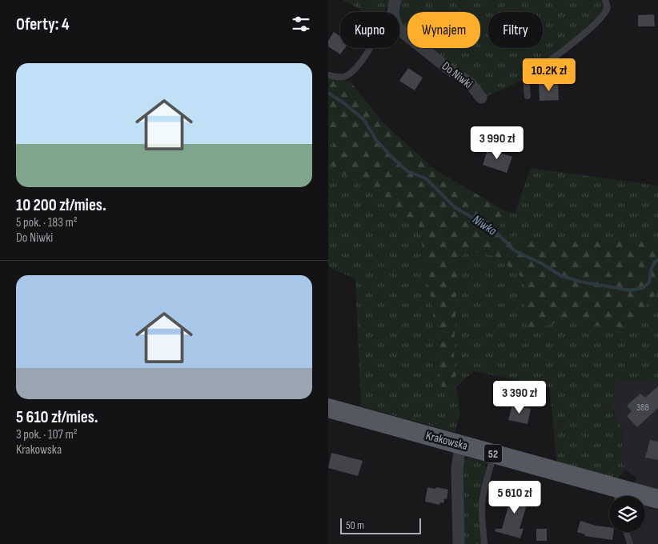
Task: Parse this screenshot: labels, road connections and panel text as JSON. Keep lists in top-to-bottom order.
{
  "streets": {
    "main road": ["Krakowska", "52"],
    "street": ["Do Niwki"]
  },
  "water": ["Niwka"],
  "house_numbers": ["388"],
  "scale_bar": "50 m",
  "page": {
    "heading": "Oferty: 4",
    "chip": ["Kupno", "Wynajem", "Filtry"],
    "list": [
      {
        "name": "10 200 zł/mies.",
        "note": "5 pok. · 183 m² · Do Niwki"
      },
      {
        "name": "5 610 zł/mies.",
        "note": "3 pok. · 107 m² · Krakowska"
      }
    ],
    "price": [
      "10.2K zł",
      "3 990 zł",
      "3 390 zł",
      "5 610 zł"
    ],
    "scale": "50 m"
  }
}
